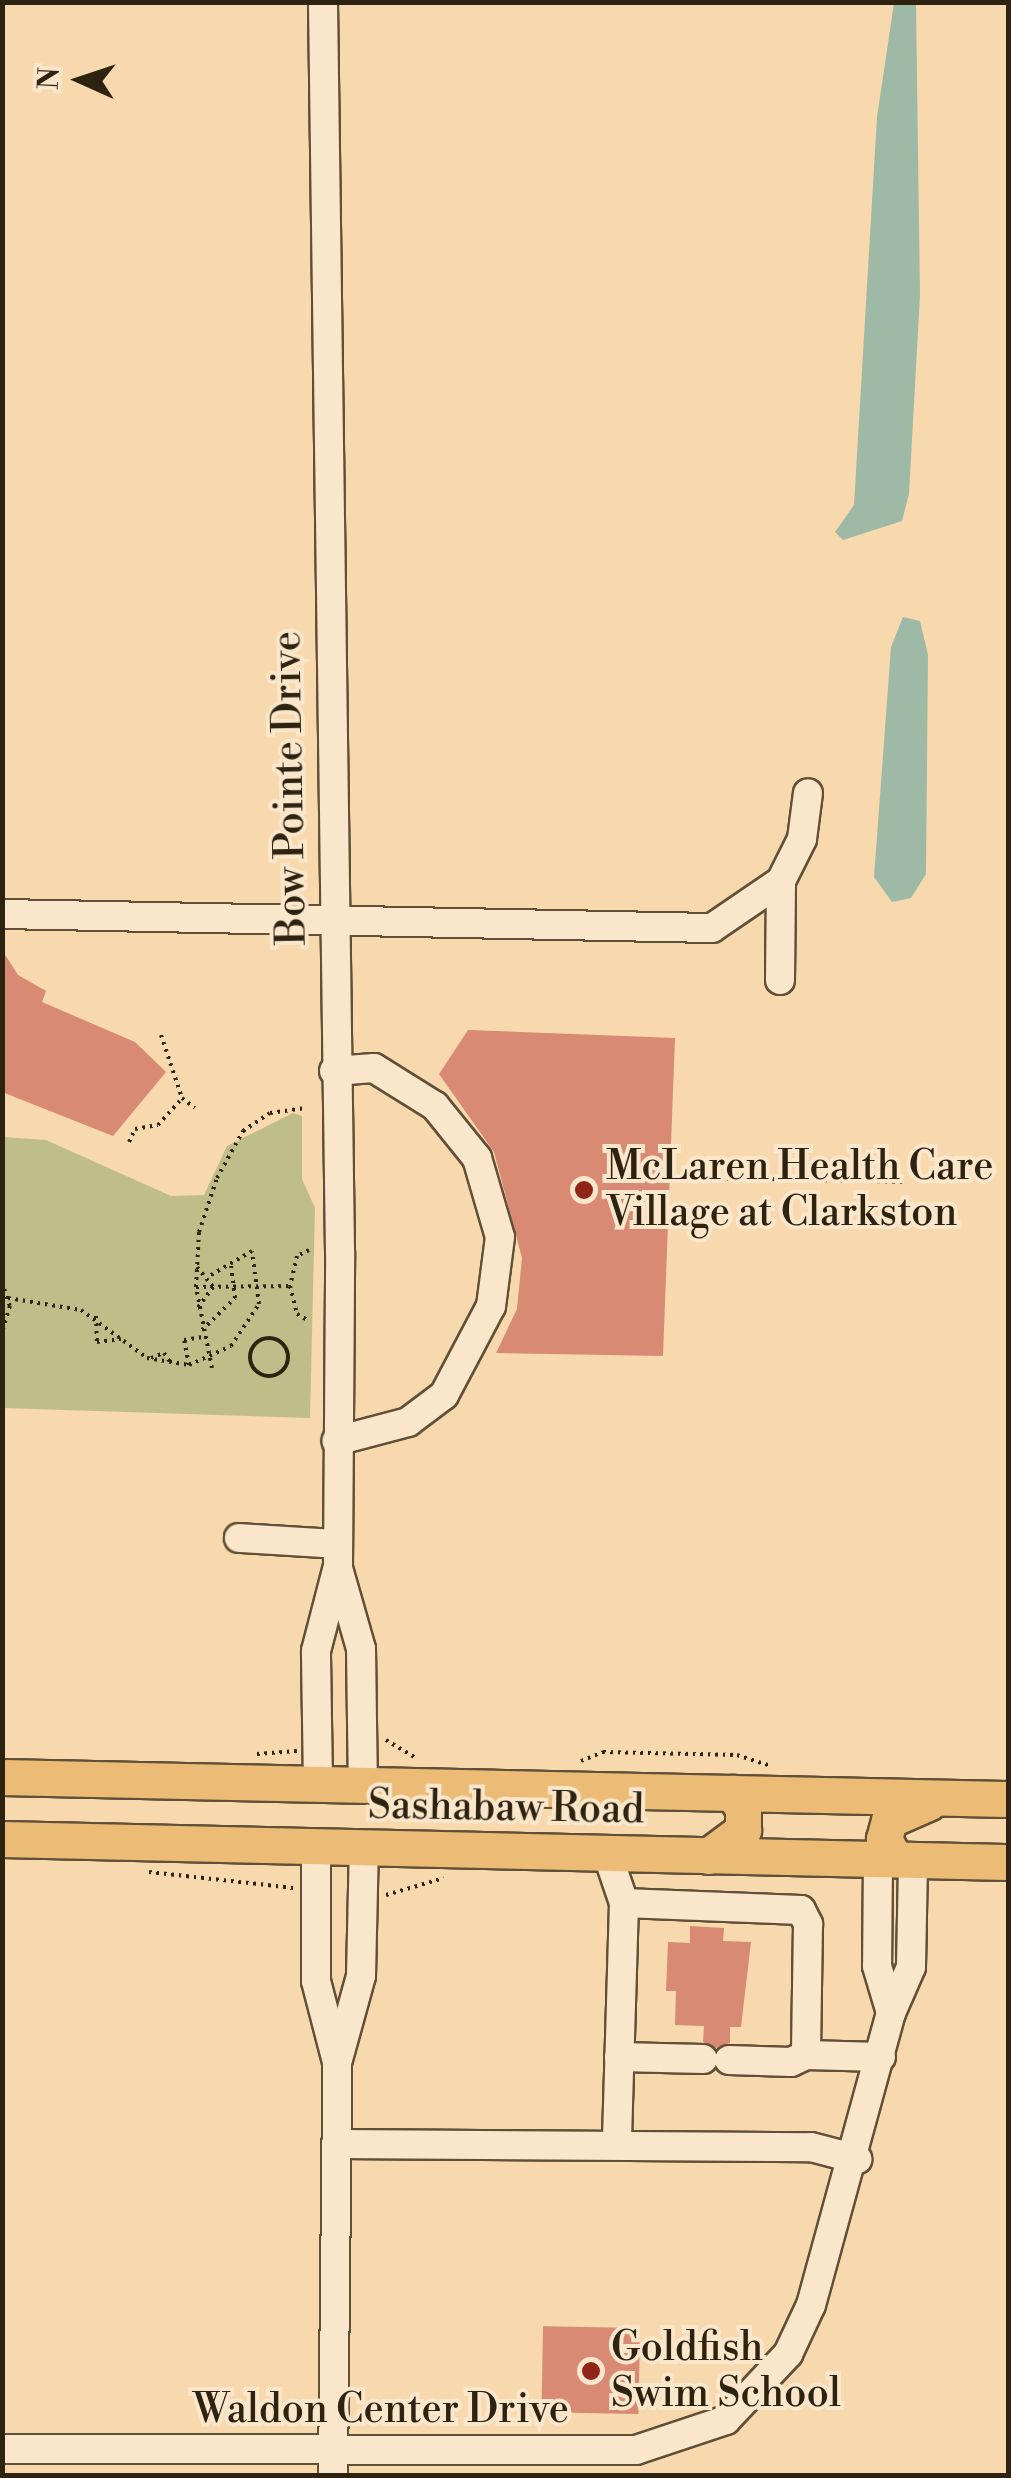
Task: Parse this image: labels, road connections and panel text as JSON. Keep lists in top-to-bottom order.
{
  "streets": {
    "main road": ["Sashabaw Road"],
    "street": ["Bow Pointe Drive", "Waldon Center Drive"]
  },
  "crossings": [
    ["Bow Pointe Drive", "Sashabaw Road"],
    ["Sashabaw Road", "Waldon Center Drive"]
  ],
  "places": ["McLaren Health Care Village at Clarkston", "Goldfish Swim School"],
  "north": "left"
}
